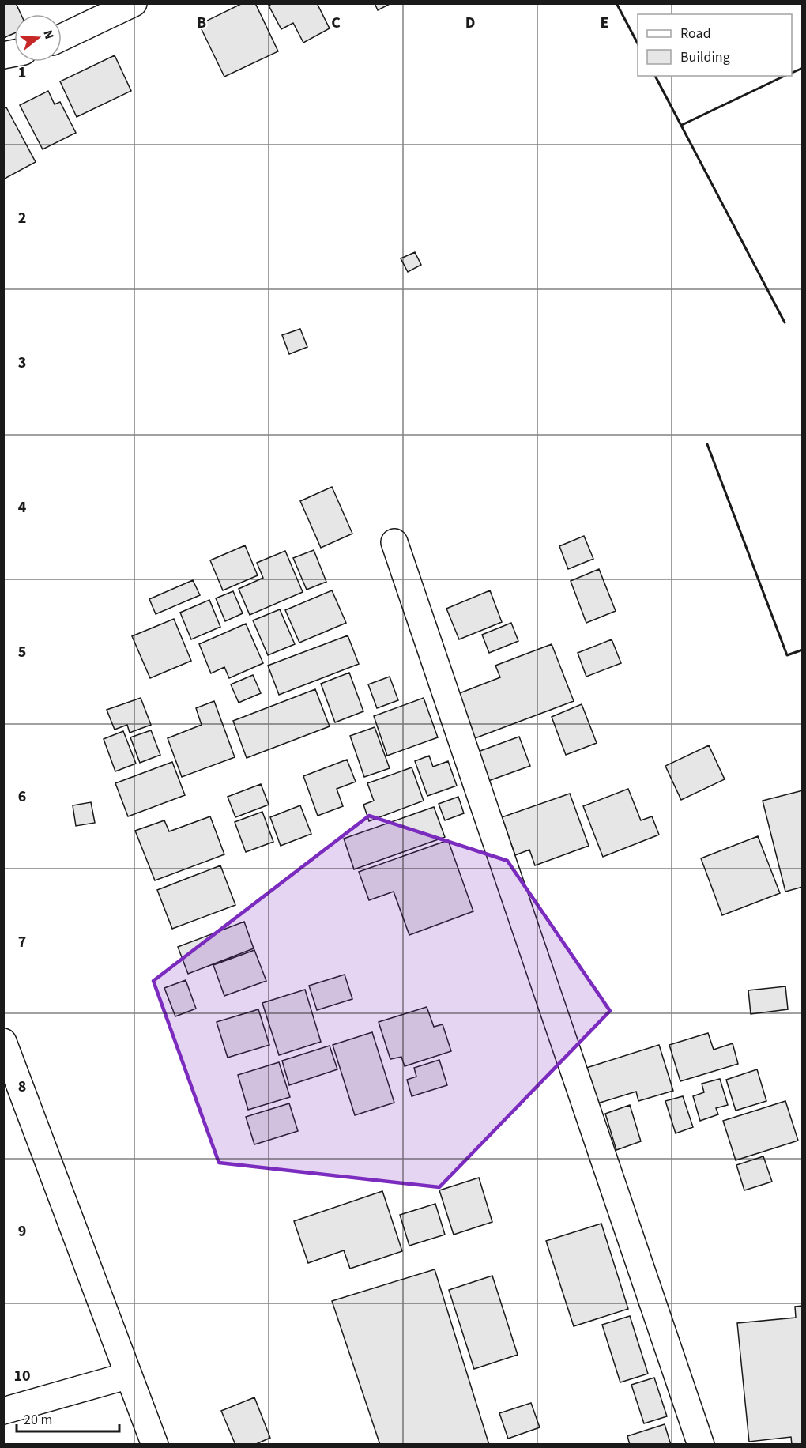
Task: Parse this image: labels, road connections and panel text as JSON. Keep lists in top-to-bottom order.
{
  "legend": ["Road", "Building"],
  "scale_bar": "20 m",
  "north": "right",
  "grid": {
    "columns": [
      "B",
      "C",
      "D",
      "E"
    ],
    "rows": [
      "1",
      "2",
      "3",
      "4",
      "5",
      "6",
      "7",
      "8",
      "9",
      "10"
    ]
  }
}
